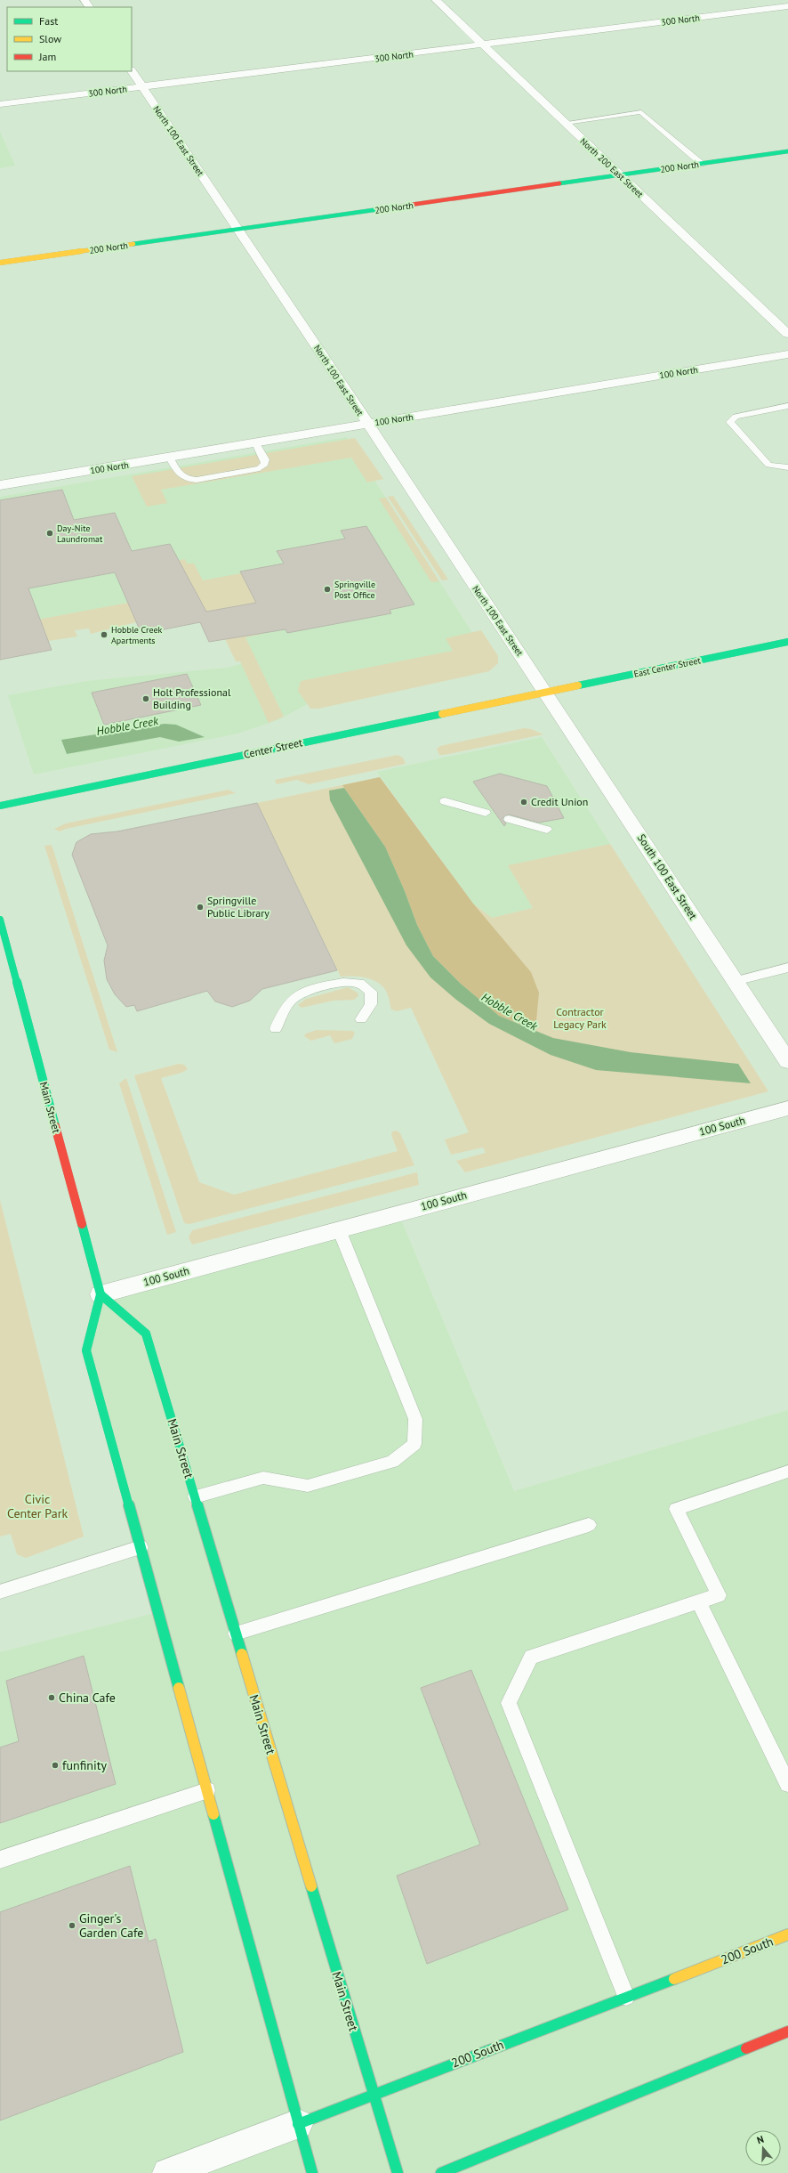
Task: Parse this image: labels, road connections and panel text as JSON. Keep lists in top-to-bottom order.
{
  "streets": {
    "street": [
      "300 North",
      "North 100 East Street",
      "200 North",
      "North 200 East Street",
      "100 North",
      "East Center Street",
      "Center Street",
      "South 100 East Street",
      "Main Street",
      "100 South",
      "200 South"
    ]
  },
  "crossings": [
    ["300 North", "North 100 East Street"],
    ["300 North", "North 200 East Street"],
    ["North 100 East Street", "200 North"],
    ["North 100 East Street", "100 North"],
    ["North 100 East Street", "East Center Street"],
    ["North 100 East Street", "Center Street"],
    ["North 100 East Street", "South 100 East Street"],
    ["200 North", "North 200 East Street"],
    ["East Center Street", "Center Street"],
    ["East Center Street", "South 100 East Street"],
    ["Center Street", "South 100 East Street"],
    ["Main Street", "100 South"],
    ["Main Street", "200 South"]
  ],
  "water": ["Hobble Creek"],
  "parks": ["Contractor Legacy Park", "Civic Center Park"],
  "places": [
    "Day-Nite Laundromat",
    "Springville Post Office",
    "Hobble Creek Apartments",
    "Holt Professional Building",
    "Credit Union",
    "Springville Public Library",
    "China Cafe",
    "funfinity",
    "Ginger's Garden Cafe"
  ],
  "legend": ["Fast", "Slow", "Jam"],
  "north": "top"
}
